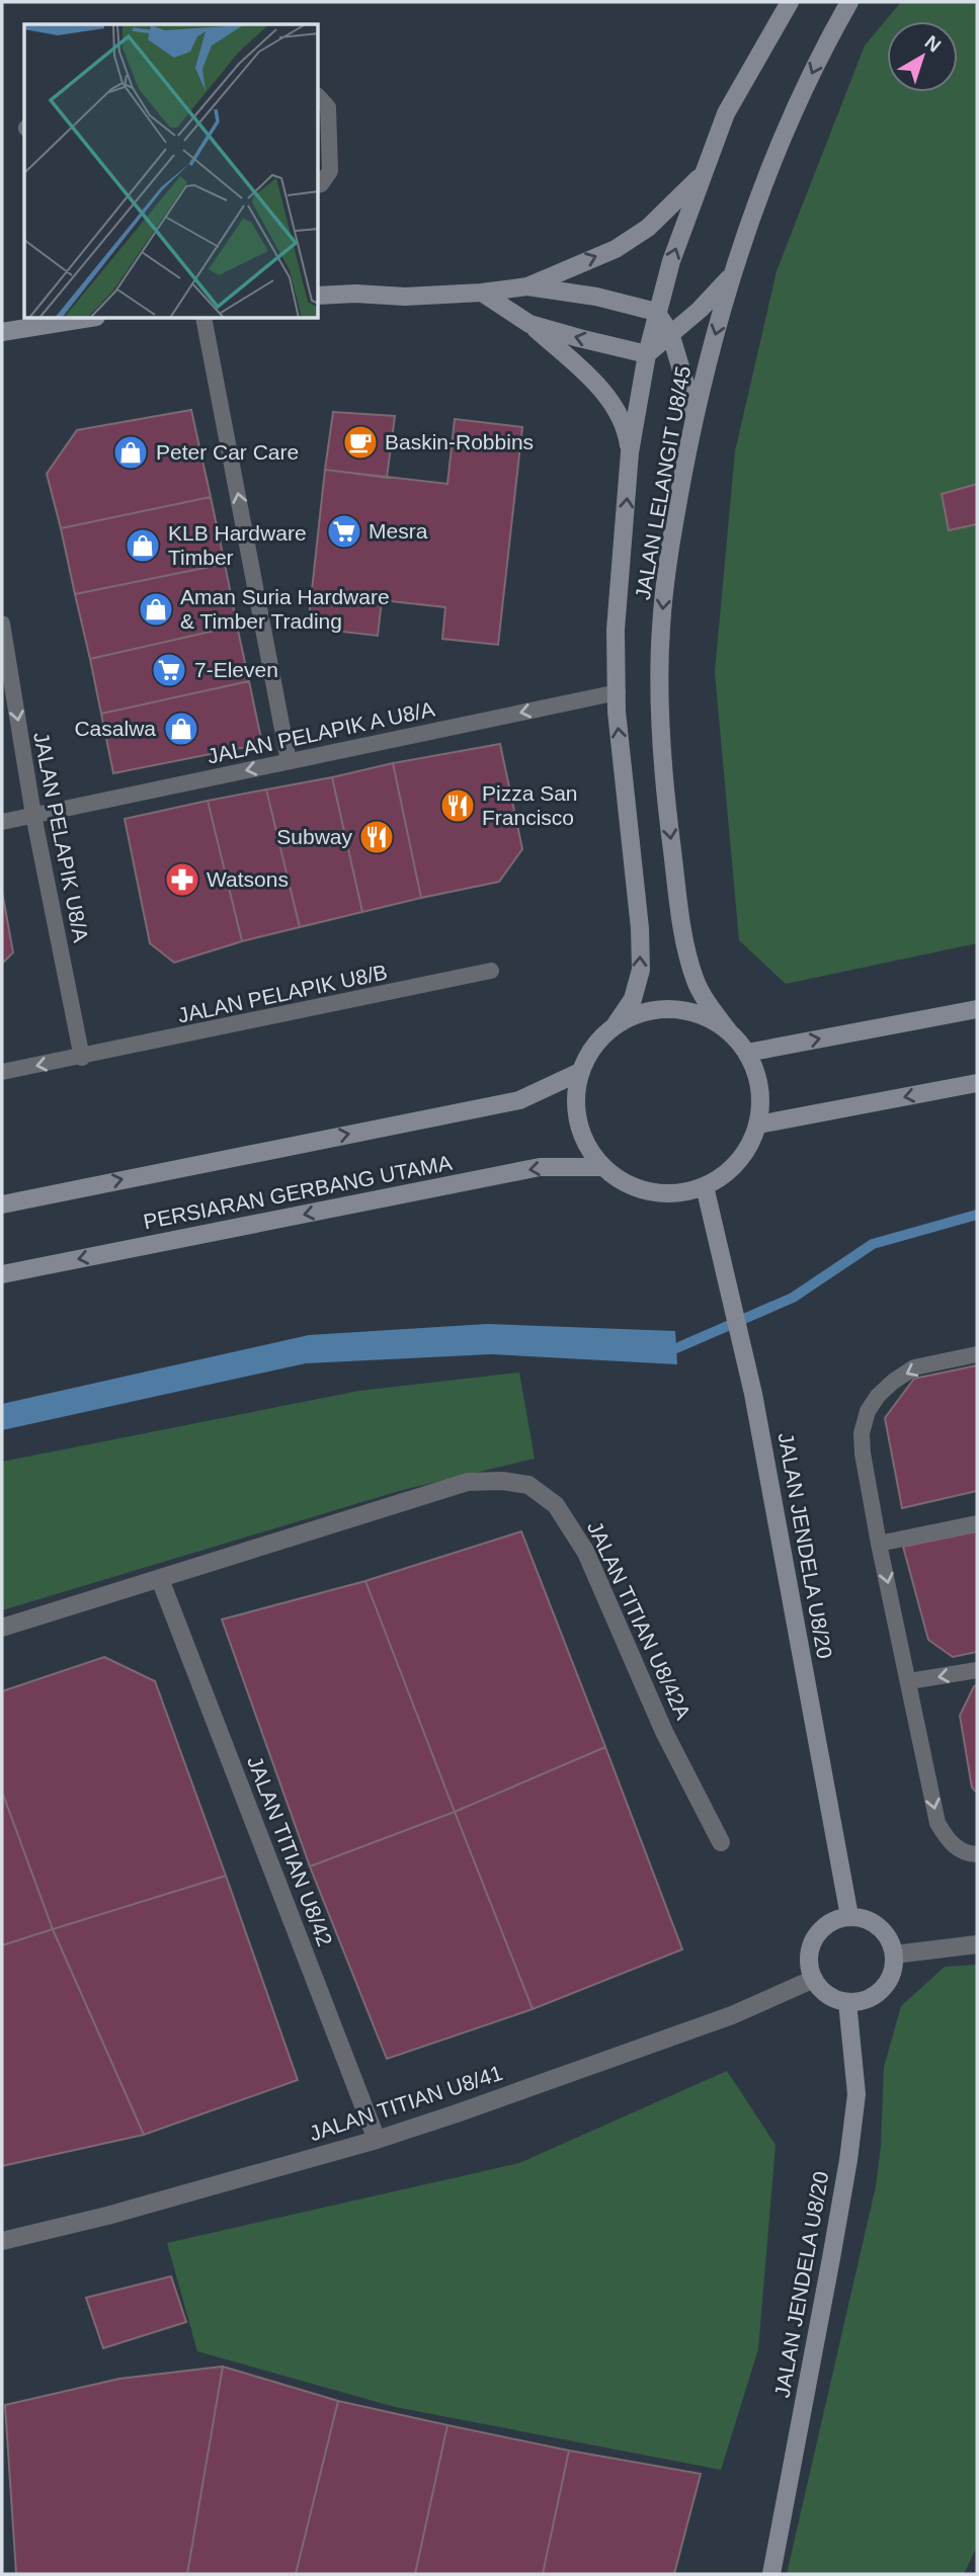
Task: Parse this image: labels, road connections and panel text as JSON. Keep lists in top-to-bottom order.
{
  "streets": {
    "street": [
      "JALAN LELANGIT U8/45",
      "PERSIARAN GERBANG UTAMA",
      "JALAN JENDELA U8/20",
      "JALAN TITIAN U8/42A",
      "JALAN TITIAN U8/42",
      "JALAN TITIAN U8/41"
    ],
    "lane": ["JALAN PELAPIK A U8/A", "JALAN PELAPIK U8/A", "JALAN PELAPIK U8/B"]
  },
  "crossings": [
    ["JALAN LELANGIT U8/45", "JALAN PELAPIK A U8/A"],
    ["JALAN LELANGIT U8/45", "PERSIARAN GERBANG UTAMA"],
    ["JALAN LELANGIT U8/45", "JALAN JENDELA U8/20"],
    ["JALAN PELAPIK A U8/A", "JALAN PELAPIK U8/A"],
    ["JALAN PELAPIK U8/A", "JALAN PELAPIK U8/B"],
    ["PERSIARAN GERBANG UTAMA", "JALAN JENDELA U8/20"],
    ["JALAN JENDELA U8/20", "JALAN TITIAN U8/41"],
    ["JALAN TITIAN U8/42A", "JALAN TITIAN U8/42"],
    ["JALAN TITIAN U8/42", "JALAN TITIAN U8/41"]
  ],
  "one_way": ["JALAN PELAPIK A U8/A", "JALAN PELAPIK U8/A"],
  "places": {
    "cafe": ["Baskin-Robbins"],
    "shop": [
      "Peter Car Care",
      "KLB Hardware Timber",
      "Aman Suria Hardware & Timber Trading",
      "Casalwa"
    ],
    "supermarket": ["Mesra", "7-Eleven"],
    "restaurant": ["Pizza San Francisco", "Subway"],
    "pharmacy": ["Watsons"]
  },
  "north": "top right"
}
